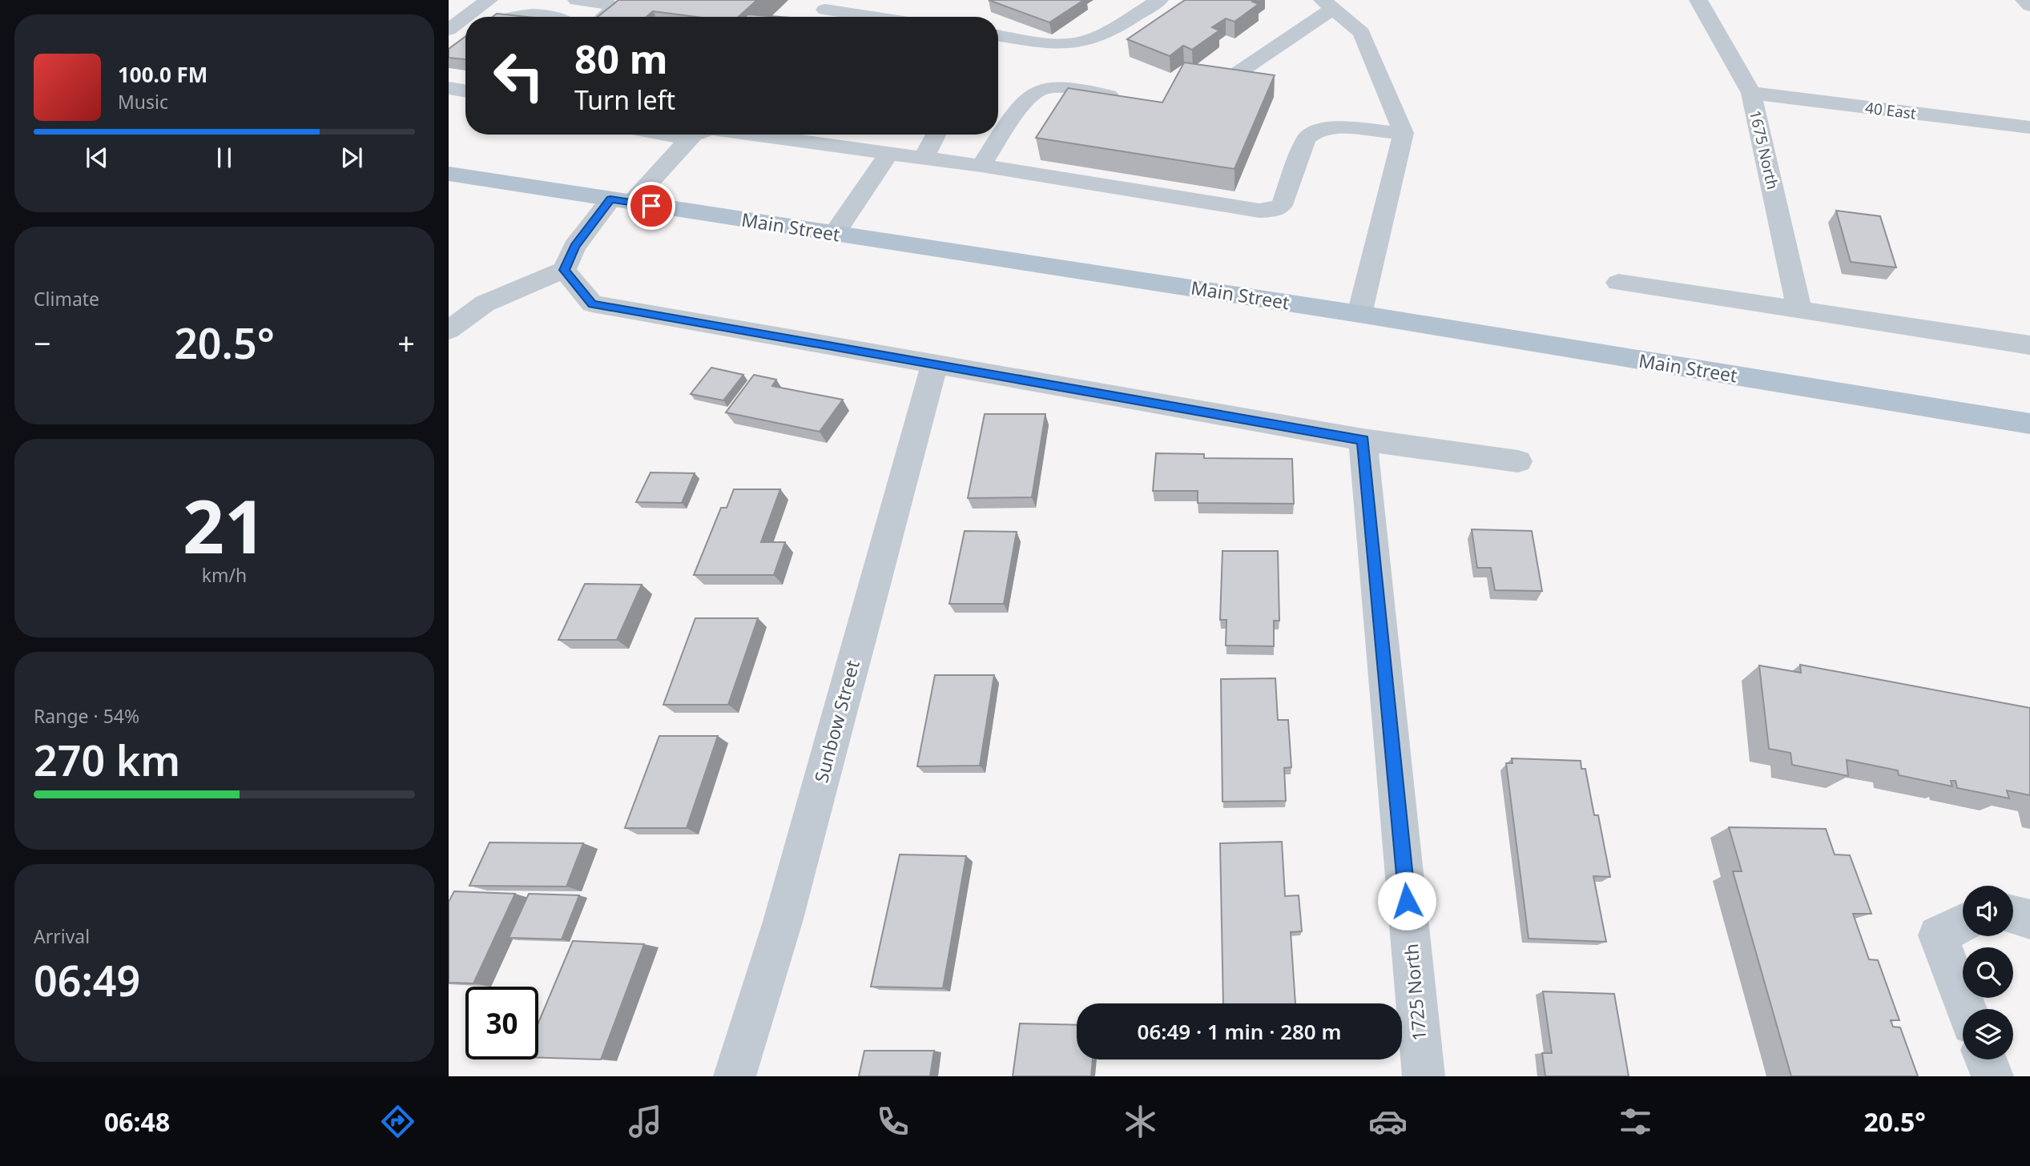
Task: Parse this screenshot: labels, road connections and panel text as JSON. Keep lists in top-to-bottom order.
{
  "streets": {
    "main road": ["Main Street"],
    "street": [
      "40 East",
      "1675 North",
      "Sunbow Street",
      "1725 North"
    ]
  },
  "crossings": [
    ["40 East", "1675 North"]
  ],
  "page": {
    "turn": ["80 m", "Turn left"],
    "song": ["100.0 FM", "Music"],
    "tile": [
      "Climate",
      ["21", "km/h"],
      ["Range · 54%", "270 km"],
      ["Arrival", "06:49"]
    ],
    "heat": ["−", "20.5°", "+"],
    "limit": "30",
    "trip": "06:49 · 1 min · 280 m",
    "tabs": ["06:48", "20.5°"]
  }
}
